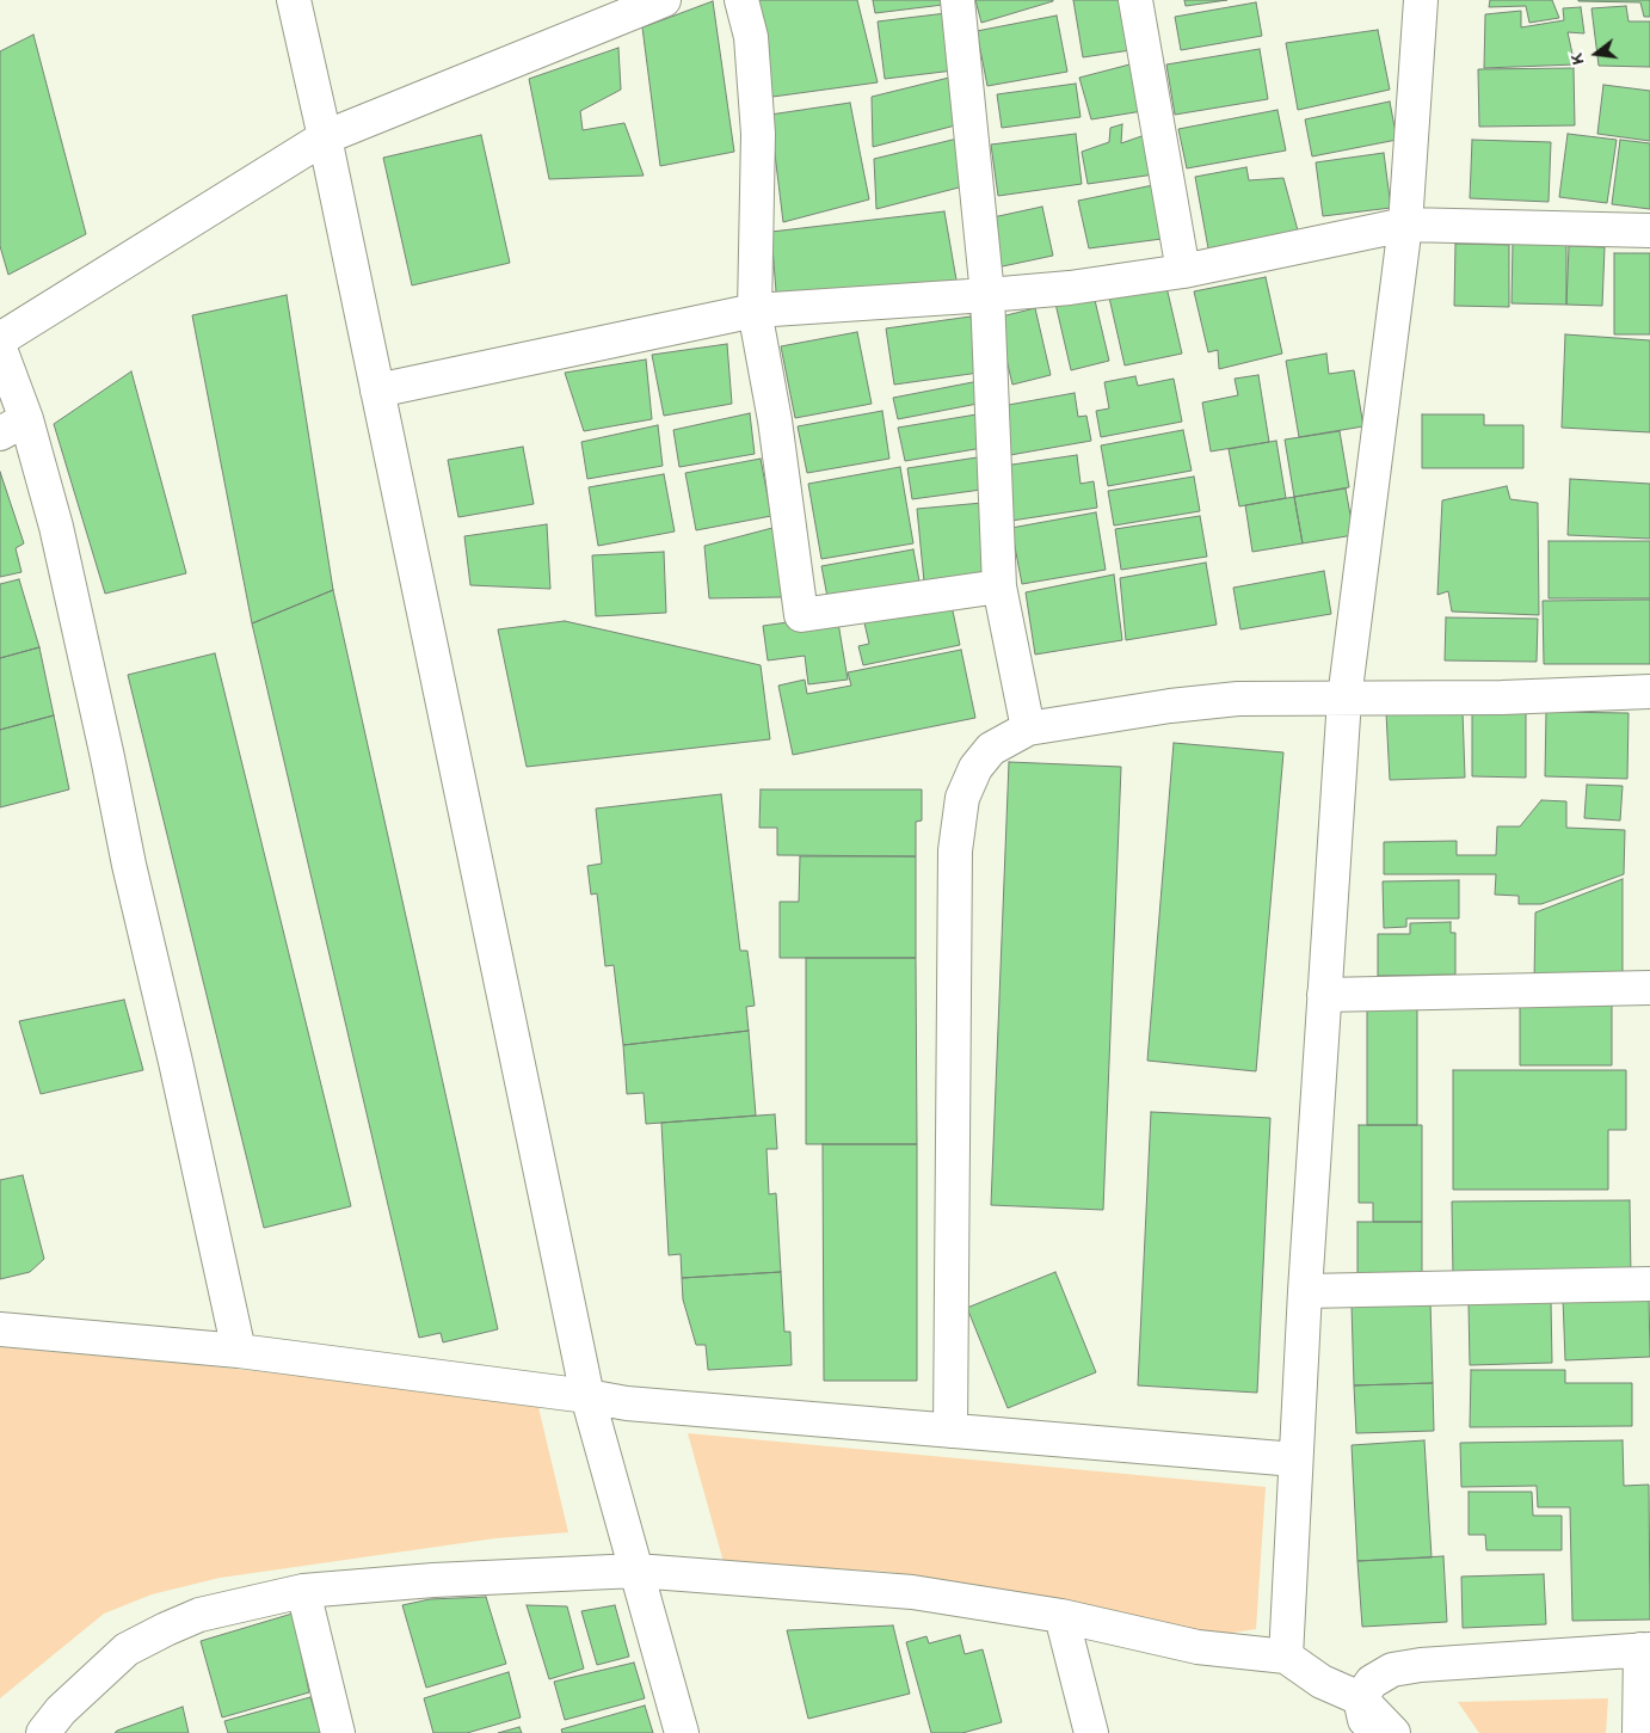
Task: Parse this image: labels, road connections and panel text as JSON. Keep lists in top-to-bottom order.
{
  "north": "left"
}
